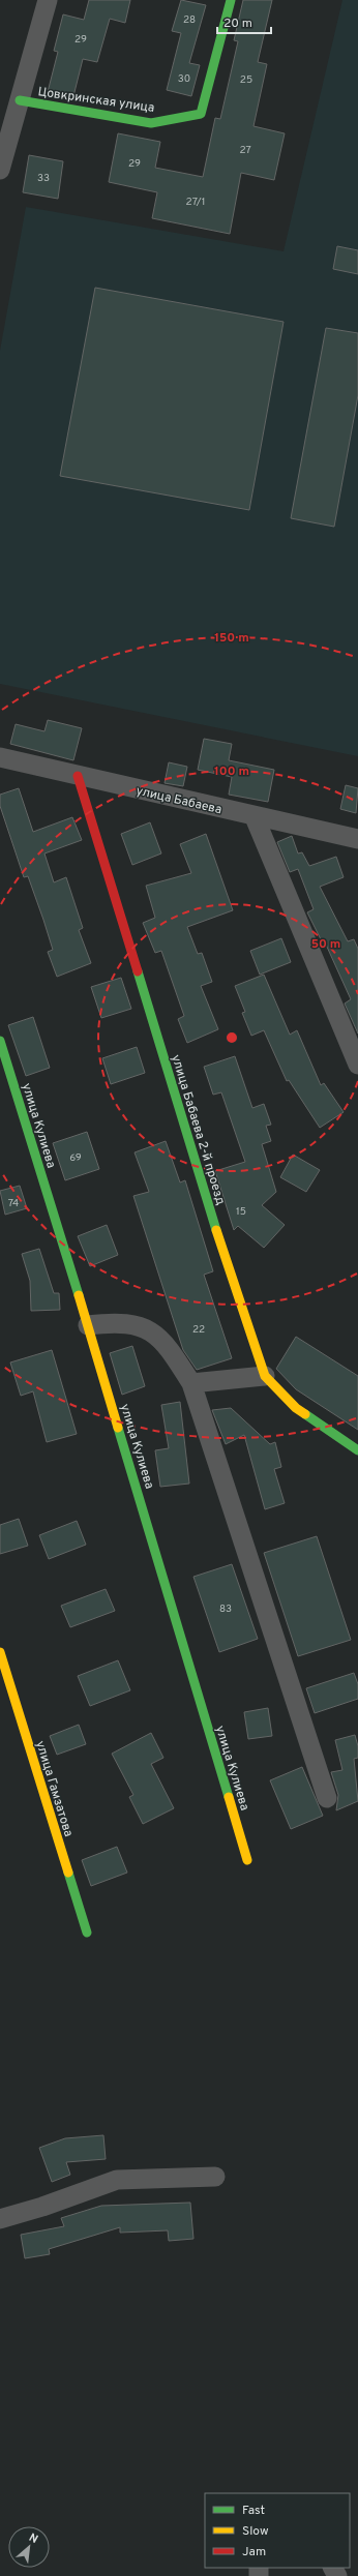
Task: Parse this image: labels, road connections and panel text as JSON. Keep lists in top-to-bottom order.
{
  "streets": {
    "street": [
      "Цовкринская улица",
      "улица Бабаева",
      "улица Кулиева",
      "улица Бабаева 2-й проезд",
      "улица Гамзатова"
    ]
  },
  "crossings": [
    ["улица Бабаева", "улица Бабаева 2-й проезд"]
  ],
  "house_numbers": [
    "28",
    "29",
    "30",
    "25",
    "27",
    "29",
    "33",
    "27/1",
    "69",
    "74",
    "15",
    "22",
    "83"
  ],
  "legend": ["Fast", "Slow", "Jam"],
  "scale_bar": "20 m",
  "north": "top right",
  "rings": ["150 m", "100 m", "50 m"]
}
